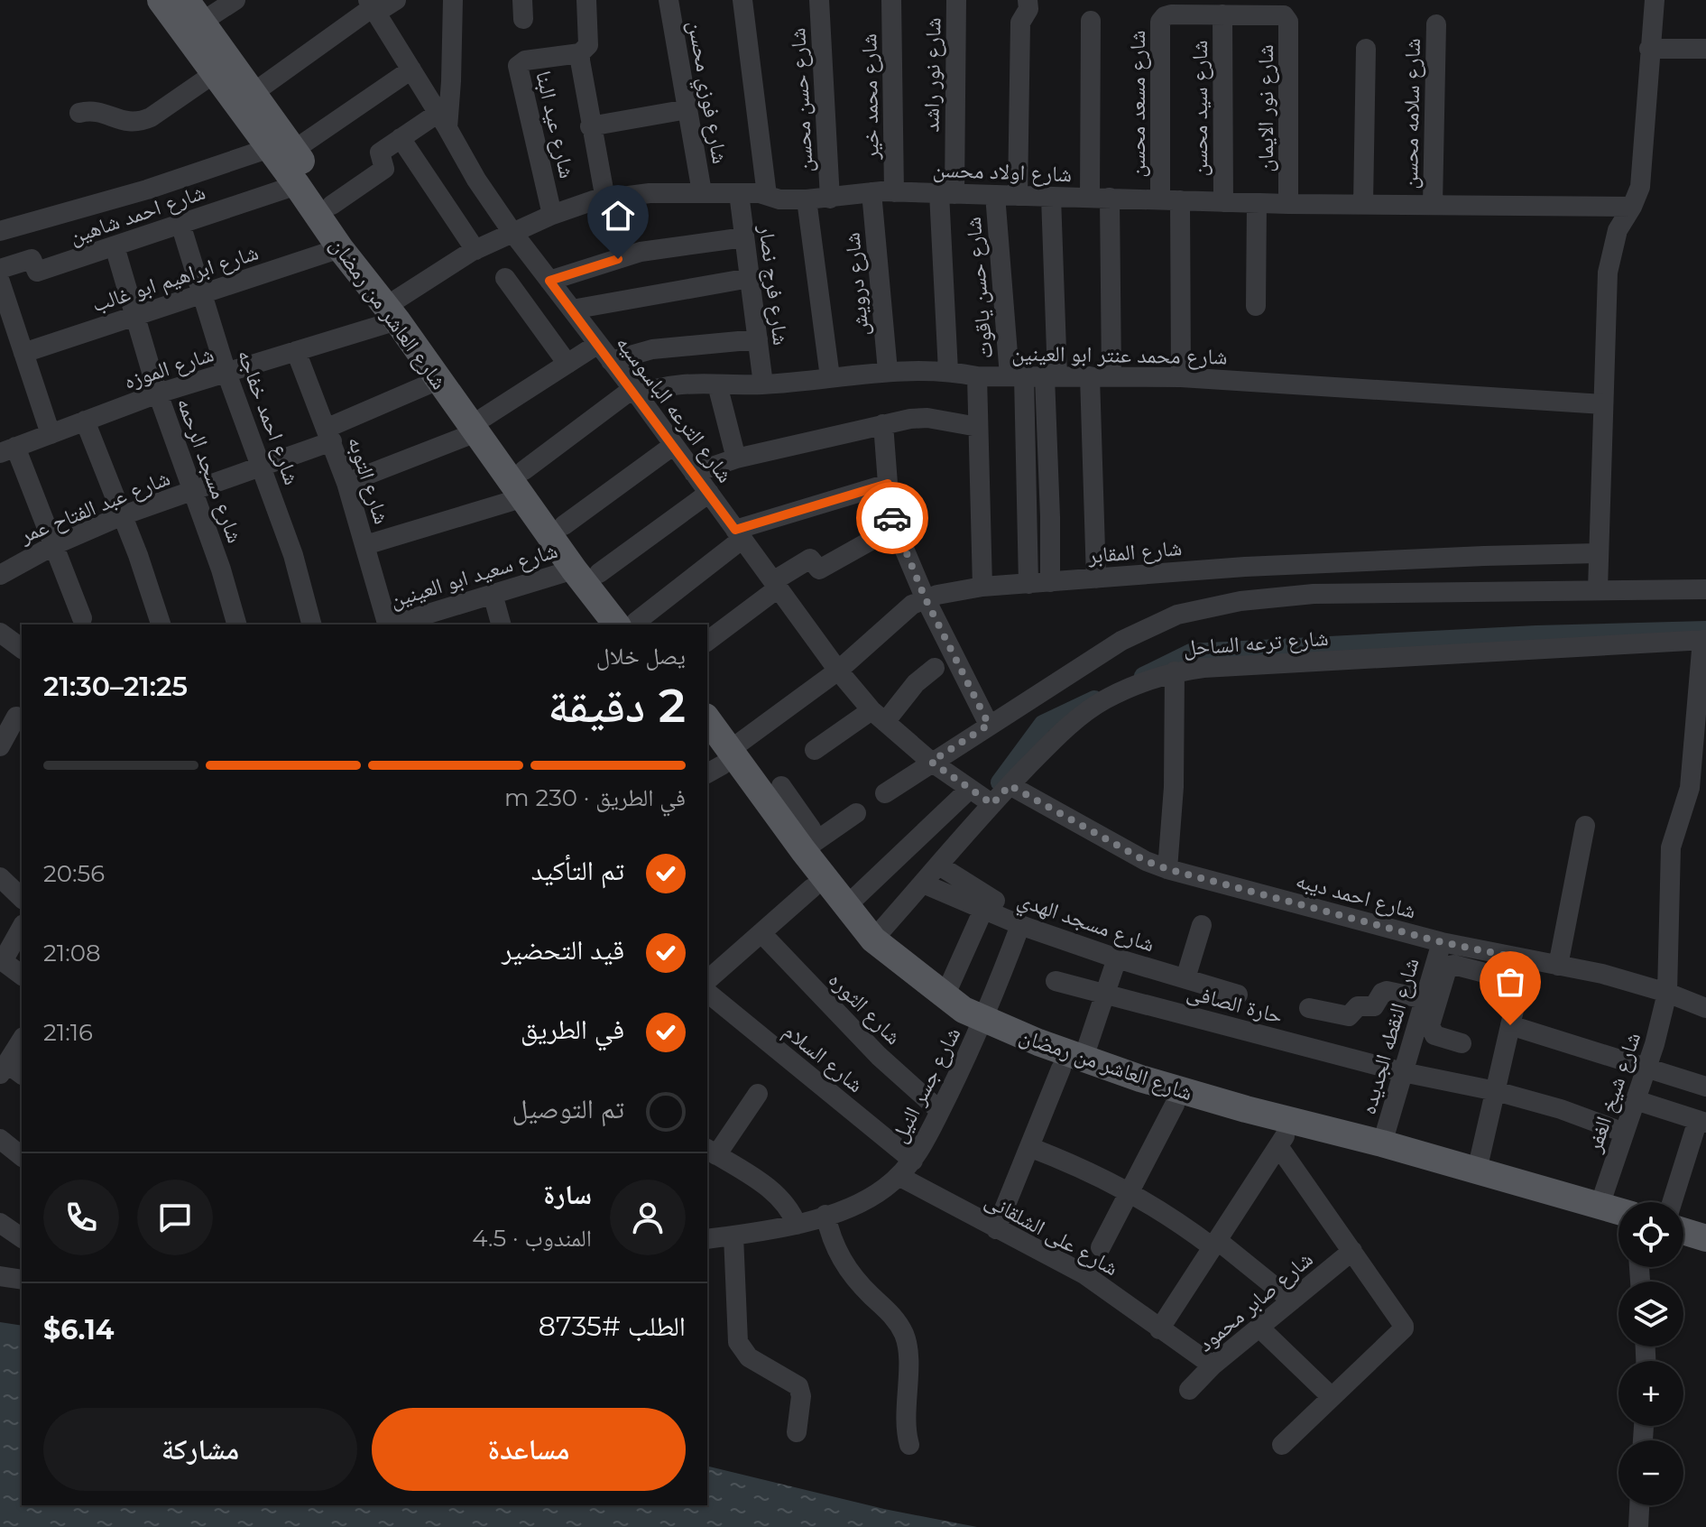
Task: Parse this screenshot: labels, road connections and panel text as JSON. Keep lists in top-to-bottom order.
{
  "streets": {
    "main road": ["شارع العاشر من رمضان"],
    "street": [
      "شارع نور راشد",
      "شارع فوزي محسن",
      "شارع محمد خير",
      "شارع حسن محسن",
      "شارع مسعد محسن",
      "شارع سيد محسن",
      "شارع نور الايمان",
      "شارع سلامه محسن",
      "شارع عيد البنا",
      "شارع اولاد محسن",
      "شارع احمد شاهين",
      "شارع ابراهيم ابو غالب",
      "شارع درويش",
      "شارع فرج نصار",
      "شارع حسن ياقوت",
      "شارع محمد عنتر ابو العينين",
      "شارع الموزه",
      "شارع الترعه الباسوسيه",
      "شارع احمد خفاجه",
      "شارع مسجد الرحمه",
      "شارع التوبه",
      "شارع عبد الفتاح عمر",
      "شارع المقابر",
      "شارع سعيد ابو العينين",
      "شارع ترعه الساحل",
      "شارع احمد ديبه",
      "شارع مسجد الهدي",
      "حارة الصافى",
      "شارع الثوره",
      "شارع النقطه الجديده",
      "شارع السلام",
      "شارع جسر النيل",
      "شارع شيخ الغفر",
      "شارع على الشلقانى",
      "شارع صابر محمود"
    ]
  },
  "crossings": [
    ["شارع نور راشد", "شارع اولاد محسن"],
    ["شارع نور راشد", "شارع محمد عنتر ابو العينين"],
    ["شارع فوزي محسن", "شارع اولاد محسن"],
    ["شارع محمد خير", "شارع اولاد محسن"],
    ["شارع حسن محسن", "شارع اولاد محسن"],
    ["شارع مسعد محسن", "شارع سيد محسن"],
    ["شارع مسعد محسن", "شارع نور الايمان"],
    ["شارع مسعد محسن", "شارع اولاد محسن"],
    ["شارع سيد محسن", "شارع نور الايمان"],
    ["شارع سيد محسن", "شارع اولاد محسن"],
    ["شارع نور الايمان", "شارع اولاد محسن"],
    ["شارع سلامه محسن", "شارع اولاد محسن"],
    ["شارع عيد البنا", "شارع اولاد محسن"],
    ["شارع اولاد محسن", "شارع درويش"],
    ["شارع اولاد محسن", "شارع فرج نصار"],
    ["شارع اولاد محسن", "شارع حسن ياقوت"],
    ["شارع اولاد محسن", "شارع العاشر من رمضان"],
    ["شارع اولاد محسن", "شارع الموزه"],
    ["شارع اولاد محسن", "شارع الترعه الباسوسيه"],
    ["شارع احمد شاهين", "شارع العاشر من رمضان"],
    ["شارع احمد شاهين", "شارع احمد خفاجه"],
    ["شارع احمد شاهين", "شارع مسجد الرحمه"],
    ["شارع ابراهيم ابو غالب", "شارع العاشر من رمضان"],
    ["شارع ابراهيم ابو غالب", "شارع احمد خفاجه"],
    ["شارع ابراهيم ابو غالب", "شارع مسجد الرحمه"],
    ["شارع درويش", "شارع محمد عنتر ابو العينين"],
    ["شارع فرج نصار", "شارع محمد عنتر ابو العينين"],
    ["شارع حسن ياقوت", "شارع محمد عنتر ابو العينين"],
    ["شارع حسن ياقوت", "شارع المقابر"],
    ["شارع العاشر من رمضان", "شارع محمد عنتر ابو العينين"],
    ["شارع العاشر من رمضان", "شارع الموزه"],
    ["شارع العاشر من رمضان", "شارع عبد الفتاح عمر"],
    ["شارع العاشر من رمضان", "شارع المقابر"],
    ["شارع العاشر من رمضان", "شارع سعيد ابو العينين"],
    ["شارع العاشر من رمضان", "شارع ترعه الساحل"],
    ["شارع العاشر من رمضان", "شارع النقطه الجديده"],
    ["شارع العاشر من رمضان", "شارع جسر النيل"],
    ["شارع العاشر من رمضان", "شارع شيخ الغفر"],
    ["شارع محمد عنتر ابو العينين", "شارع الترعه الباسوسيه"],
    ["شارع الموزه", "شارع احمد خفاجه"],
    ["شارع الموزه", "شارع مسجد الرحمه"],
    ["شارع الموزه", "شارع التوبه"],
    ["شارع الترعه الباسوسيه", "شارع المقابر"],
    ["شارع الترعه الباسوسيه", "شارع سعيد ابو العينين"],
    ["شارع الترعه الباسوسيه", "شارع ترعه الساحل"],
    ["شارع احمد خفاجه", "شارع عبد الفتاح عمر"],
    ["شارع مسجد الرحمه", "شارع عبد الفتاح عمر"],
    ["شارع التوبه", "شارع عبد الفتاح عمر"],
    ["شارع ترعه الساحل", "شارع احمد ديبه"],
    ["شارع ترعه الساحل", "شارع مسجد الهدي"],
    ["شارع ترعه الساحل", "شارع شيخ الغفر"],
    ["شارع احمد ديبه", "شارع النقطه الجديده"],
    ["شارع احمد ديبه", "شارع شيخ الغفر"],
    ["شارع مسجد الهدي", "شارع جسر النيل"],
    ["حارة الصافى", "شارع النقطه الجديده"],
    ["حارة الصافى", "شارع شيخ الغفر"],
    ["شارع الثوره", "شارع جسر النيل"],
    ["شارع السلام", "شارع جسر النيل"],
    ["شارع جسر النيل", "شارع على الشلقانى"],
    ["شارع على الشلقانى", "شارع صابر محمود"]
  ],
  "page": {
    "heading": ["2 دقيقة", "يصل خلال", "21:25–21:30"],
    "panel": [
      "سارة",
      "المندوب · 4.5",
      "الطلب #8735",
      "$6.14"
    ],
    "bar": "في الطريق · 230 m",
    "list": [
      ["تم التأكيد", "20:56"],
      ["قيد التحضير", "21:08"],
      ["في الطريق", "21:16"],
      "تم التوصيل"
    ],
    "map_buttons": ["+", "−"],
    "buttons": ["مساعدة", "مشاركة"]
  }
}
